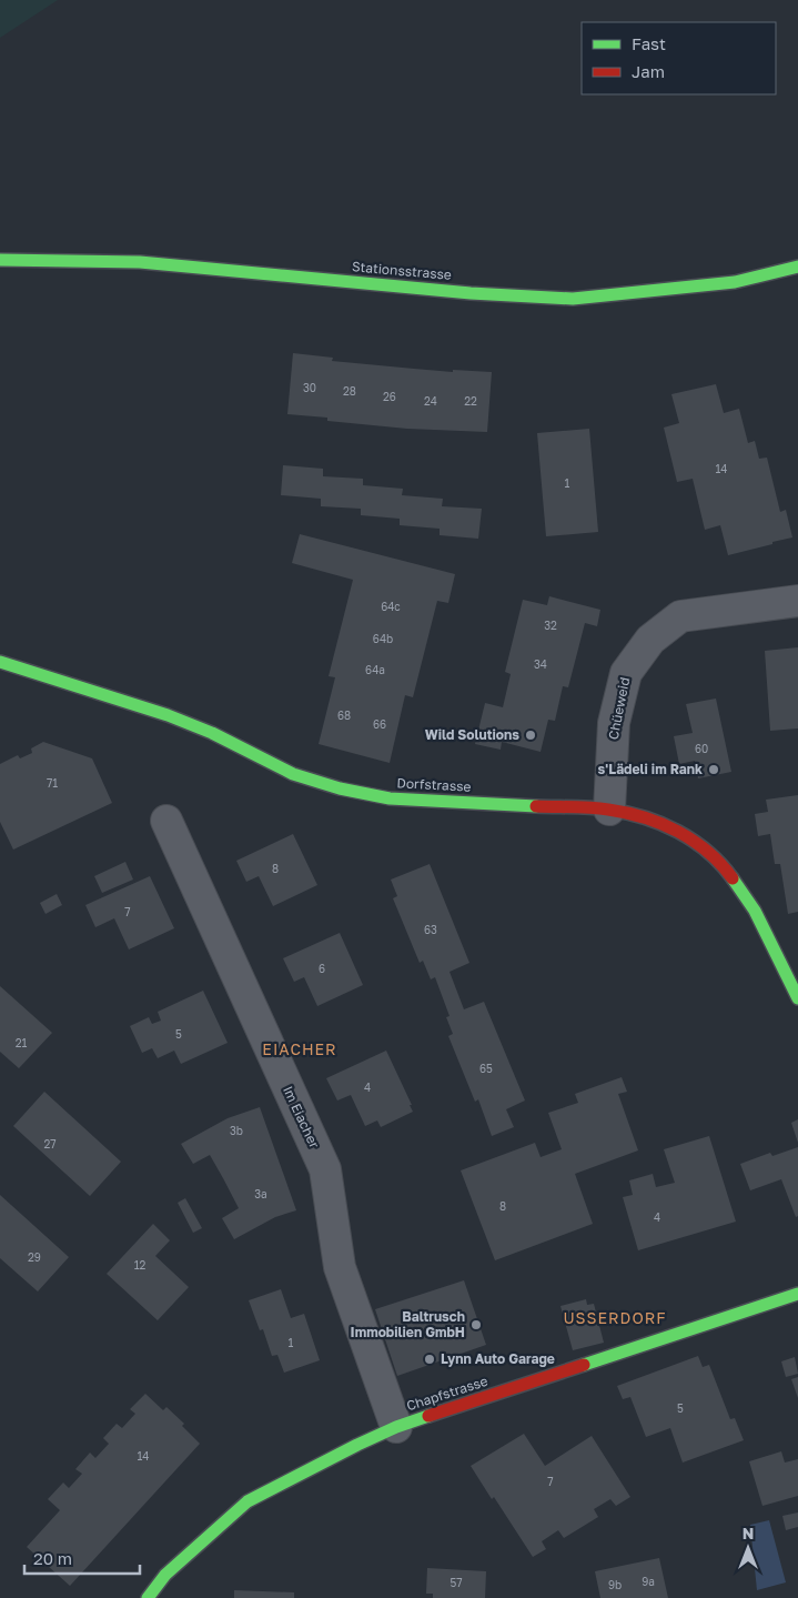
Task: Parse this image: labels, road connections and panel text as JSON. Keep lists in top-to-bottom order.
{
  "streets": {
    "street": [
      "Stationsstrasse",
      "Chüeweid",
      "Dorfstrasse",
      "Im Eiacher",
      "Chapfstrasse"
    ]
  },
  "crossings": [
    ["Chüeweid", "Dorfstrasse"],
    ["Im Eiacher", "Chapfstrasse"]
  ],
  "districts": ["EIACHER", "USSERDORF"],
  "places": [
    "Wild Solutions",
    "s'Lädeli im Rank",
    "Baltrusch Immobilien GmbH",
    "Lynn Auto Garage"
  ],
  "house_numbers": [
    "30",
    "28",
    "26",
    "24",
    "22",
    "14",
    "1",
    "64c",
    "32",
    "64b",
    "34",
    "64a",
    "68",
    "66",
    "60",
    "71",
    "8",
    "7",
    "63",
    "6",
    "5",
    "21",
    "65",
    "4",
    "3b",
    "27",
    "3a",
    "8",
    "4",
    "29",
    "12",
    "1",
    "5",
    "14",
    "7",
    "9a",
    "57",
    "9b"
  ],
  "legend": ["Fast", "Jam"],
  "scale_bar": "20 m",
  "north": "top"
}
